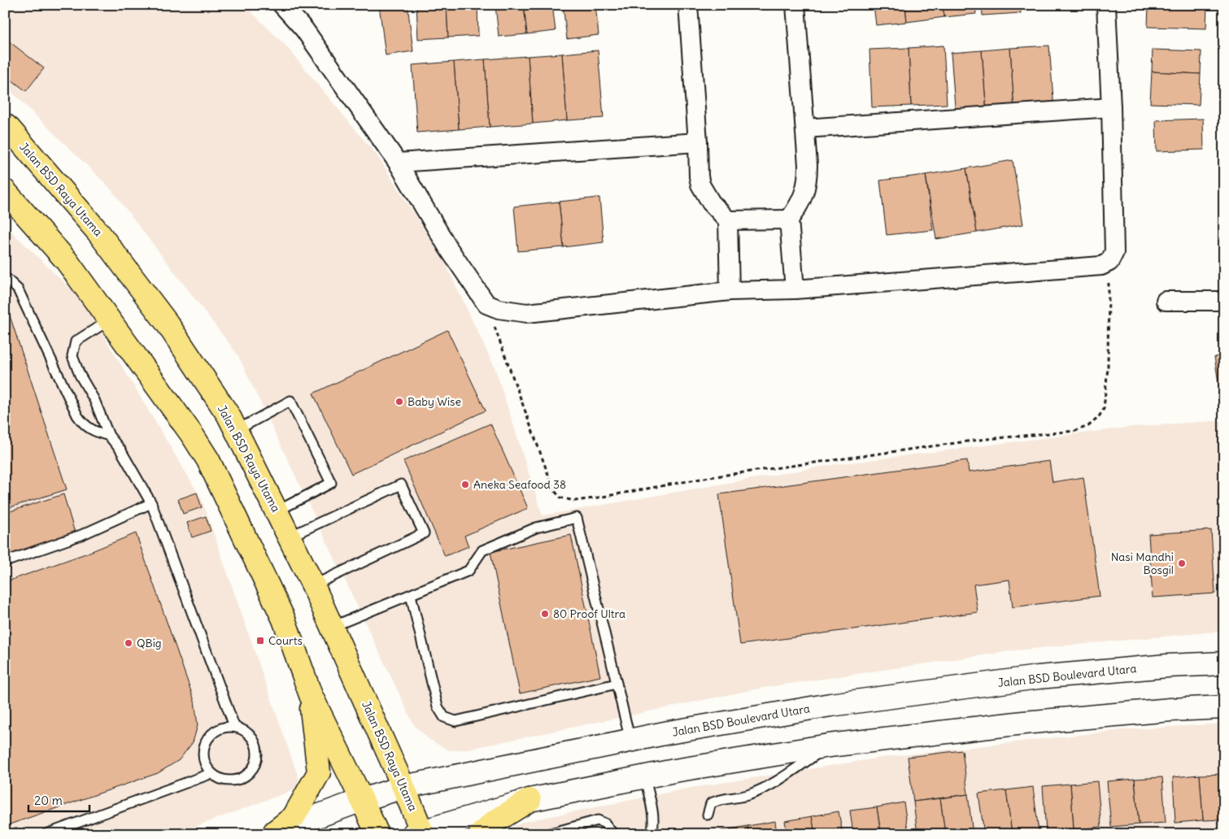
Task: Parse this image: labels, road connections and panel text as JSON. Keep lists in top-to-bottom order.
{
  "streets": {
    "main road": ["Jalan BSD Raya Utama", "Jalan BSD Boulevard Utara"]
  },
  "crossings": [
    ["Jalan BSD Raya Utama", "Jalan BSD Boulevard Utara"]
  ],
  "places": {
    "other": [
      "Baby Wise",
      "Aneka Seafood 38",
      "Nasi Mandhi Bosgil",
      "80 Proof Ultra",
      "QBig"
    ],
    "transit": ["Courts"]
  },
  "scale_bar": "20 m"
}
